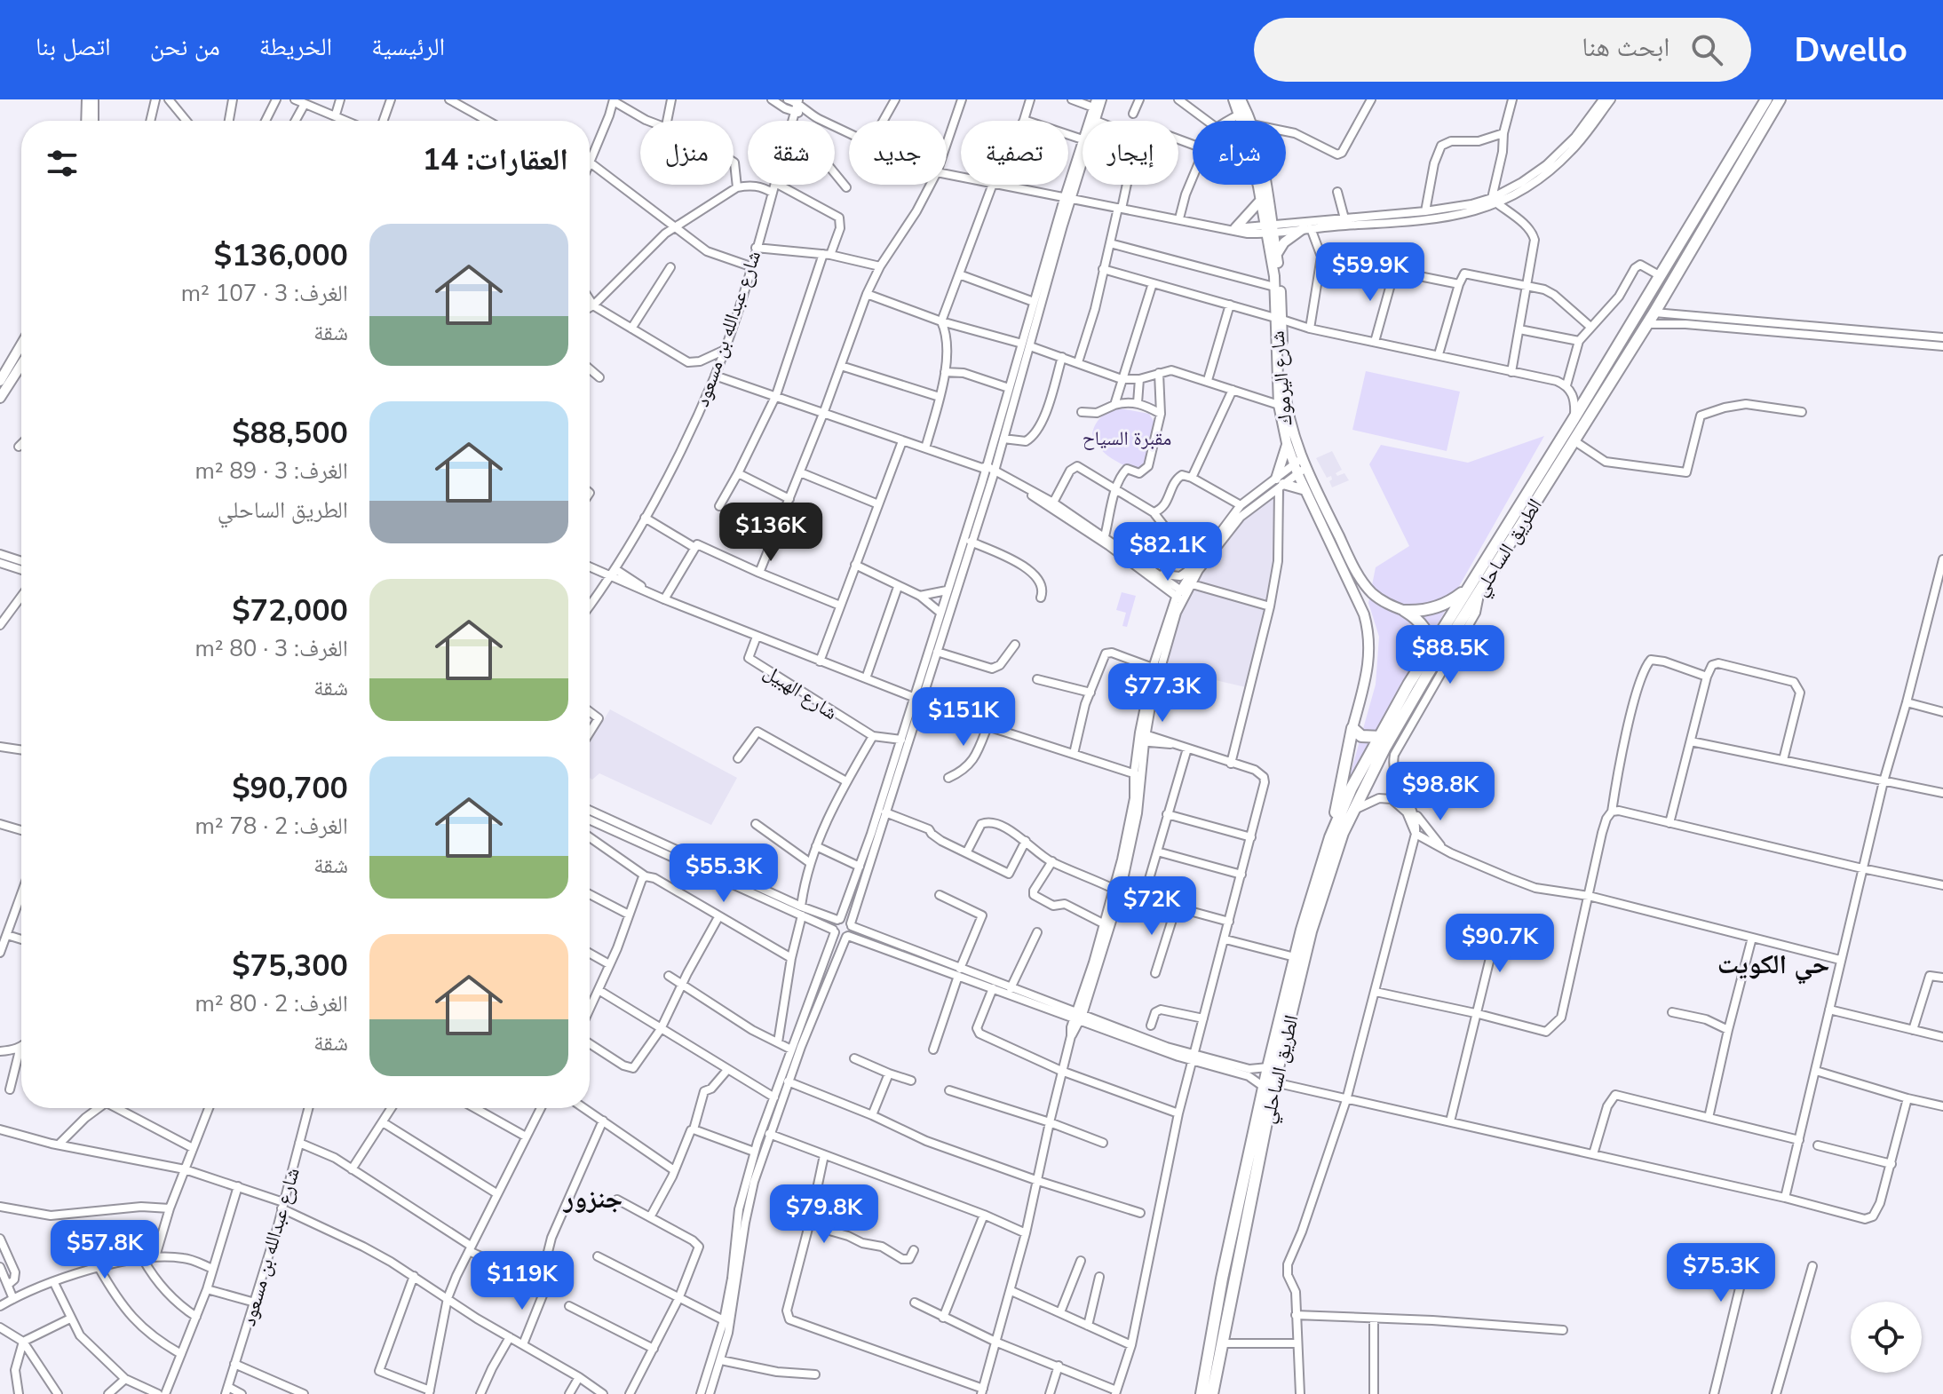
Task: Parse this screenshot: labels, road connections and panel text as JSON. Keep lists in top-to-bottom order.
{
  "streets": {
    "highway": ["الطريق الساحلي"],
    "main road": ["شارع اليرموك"],
    "street": ["شارع عبدالله بن مسعود", "شارع الهبيل"]
  },
  "districts": ["حي الكويت", "جنزور"],
  "parks": ["مقبرة السياح"],
  "page": {
    "header": "Dwello",
    "search": "ابحث هنا",
    "nav": [
      "الرئيسية",
      "الخريطة",
      "من نحن",
      "اتصل بنا"
    ],
    "chip": [
      "شراء",
      "إيجار",
      "تصفية",
      "جديد",
      "شقة",
      "منزل"
    ],
    "heading": "العقارات: 14",
    "list": [
      {
        "name": "$136,000",
        "note": "الغرف: 3 · 107 m² · شقة"
      },
      {
        "name": "$88,500",
        "note": "الغرف: 3 · 89 m² · الطريق الساحلي"
      },
      {
        "name": "$72,000",
        "note": "الغرف: 3 · 80 m² · شقة"
      },
      {
        "name": "$90,700",
        "note": "الغرف: 2 · 78 m² · شقة"
      },
      {
        "name": "$75,300",
        "note": "الغرف: 2 · 80 m² · شقة"
      }
    ],
    "price": [
      "$59.9K",
      "$136K",
      "$82.1K",
      "$88.5K",
      "$77.3K",
      "$151K",
      "$98.8K",
      "$55.3K",
      "$72K",
      "$90.7K",
      "$79.8K",
      "$57.8K",
      "$75.3K",
      "$119K"
    ]
  }
}
